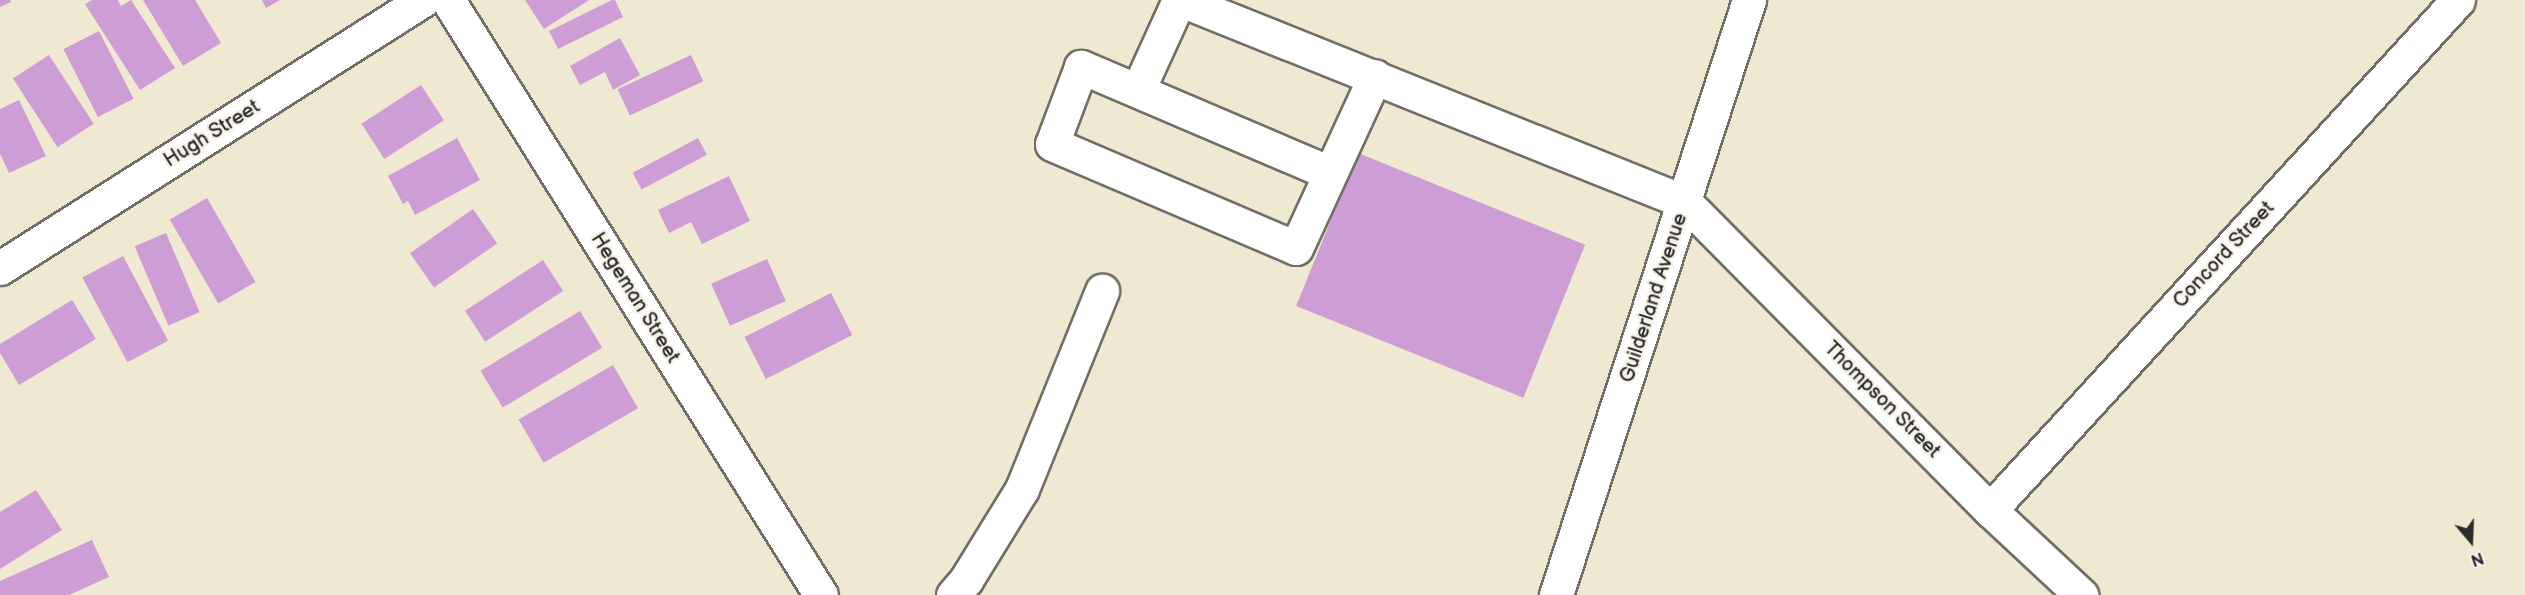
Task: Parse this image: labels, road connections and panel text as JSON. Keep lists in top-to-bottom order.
{
  "streets": {
    "street": [
      "Hugh Street",
      "Concord Street",
      "Hegeman Street",
      "Guilderland Avenue",
      "Thompson Street"
    ]
  },
  "crossings": [
    ["Concord Street", "Thompson Street"],
    ["Guilderland Avenue", "Thompson Street"]
  ],
  "north": "bottom"
}
